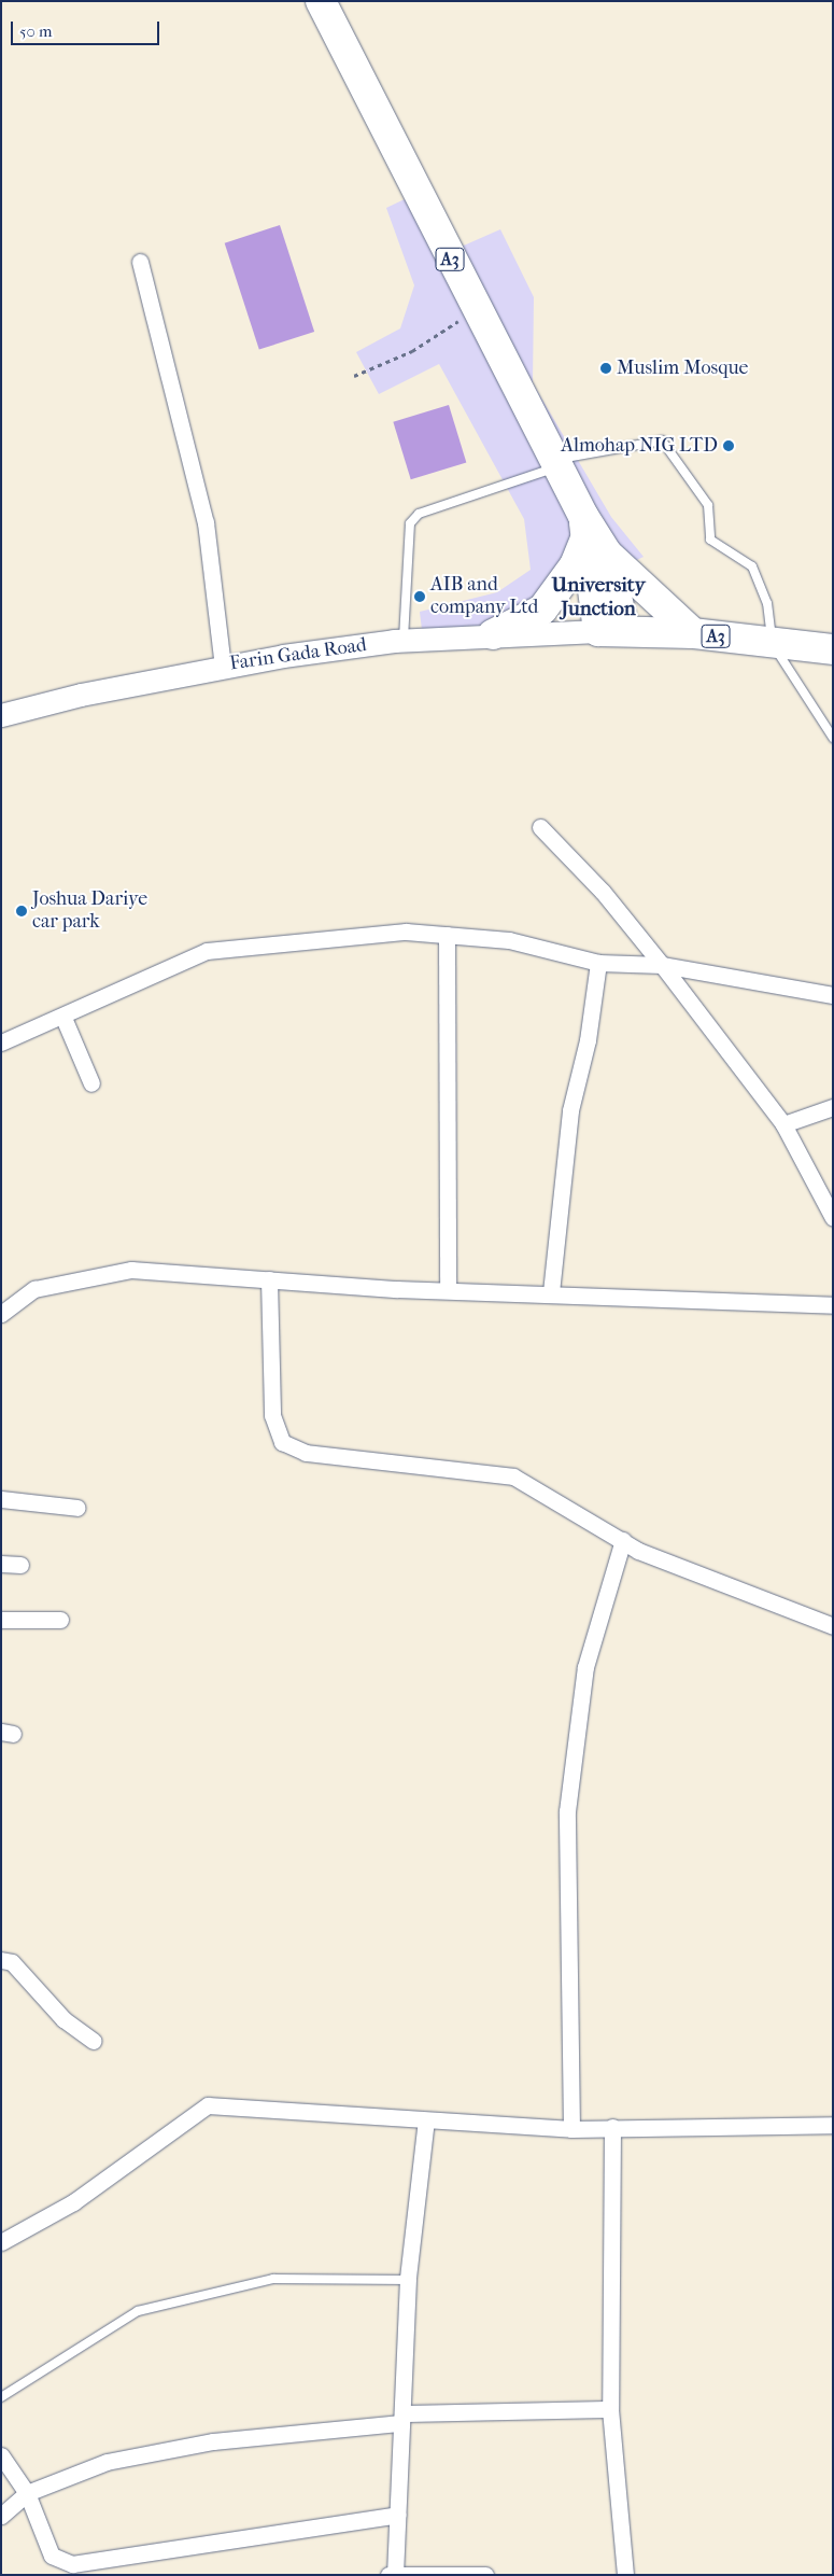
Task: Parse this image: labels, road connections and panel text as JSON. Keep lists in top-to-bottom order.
{
  "streets": {
    "highway": ["A3"],
    "main road": ["Farin Gada Road"]
  },
  "crossings": [
    ["A3", "Farin Gada Road"]
  ],
  "districts": ["University Junction"],
  "places": [
    "Muslim Mosque",
    "Almohap NIG LTD",
    "AIB and company Ltd",
    "Joshua Dariye car park"
  ],
  "scale_bar": "50 m"
}
